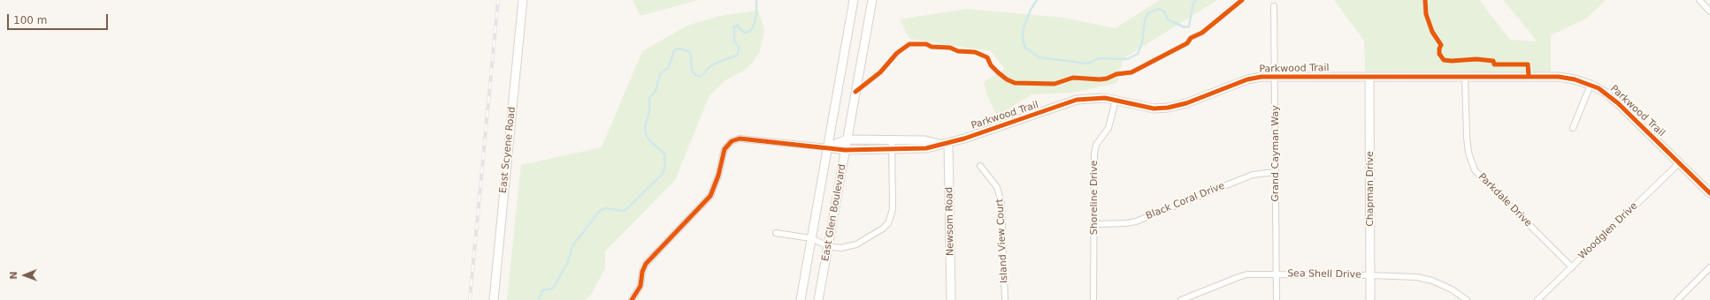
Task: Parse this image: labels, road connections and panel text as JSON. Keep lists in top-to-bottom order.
{
  "streets": {
    "street": [
      "Parkwood Trail",
      "East Scyene Road",
      "Grand Cayman Way",
      "Chapman Drive",
      "Shoreline Drive",
      "Parkdale Drive",
      "Black Coral Drive",
      "East Glen Boulevard",
      "Newsom Road",
      "Woodglen Drive",
      "Island View Court",
      "Sea Shell Drive"
    ]
  },
  "crossings": [
    ["Parkwood Trail", "Grand Cayman Way"],
    ["Parkwood Trail", "Chapman Drive"],
    ["Parkwood Trail", "Shoreline Drive"],
    ["Parkwood Trail", "Parkdale Drive"],
    ["Parkwood Trail", "East Glen Boulevard"],
    ["Parkwood Trail", "Newsom Road"],
    ["Parkwood Trail", "Woodglen Drive"],
    ["Grand Cayman Way", "Black Coral Drive"],
    ["Grand Cayman Way", "Sea Shell Drive"],
    ["Chapman Drive", "Sea Shell Drive"],
    ["Shoreline Drive", "Black Coral Drive"],
    ["Parkdale Drive", "Woodglen Drive"]
  ],
  "scale_bar": "100 m",
  "north": "left"
}
